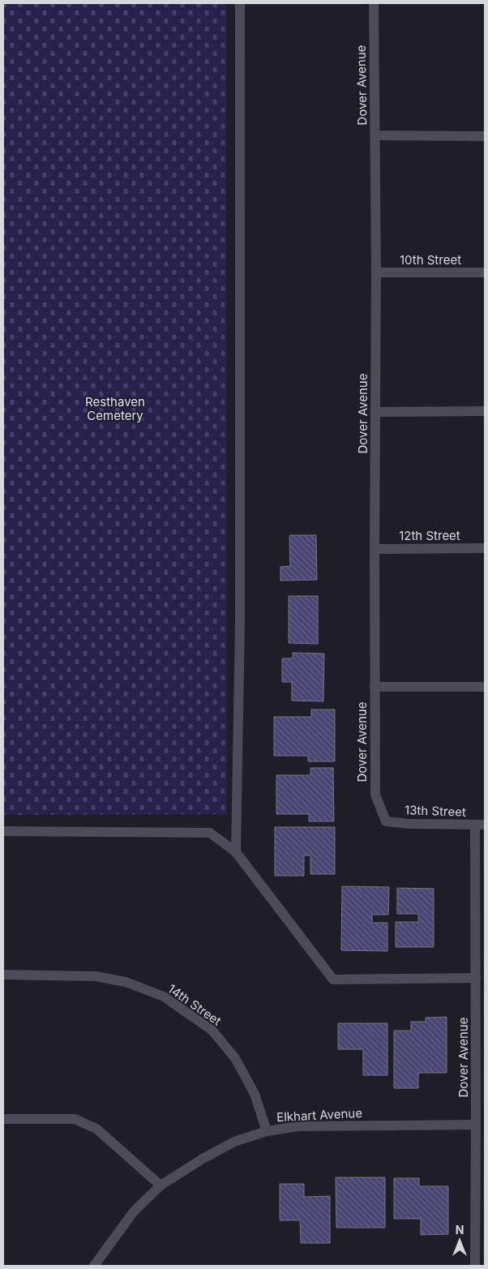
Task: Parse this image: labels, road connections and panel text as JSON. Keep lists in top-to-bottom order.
{
  "streets": {
    "street": [
      "Dover Avenue",
      "10th Street",
      "12th Street",
      "13th Street",
      "14th Street",
      "Elkhart Avenue"
    ]
  },
  "crossings": [
    ["Dover Avenue", "10th Street"],
    ["Dover Avenue", "12th Street"],
    ["Dover Avenue", "13th Street"],
    ["Dover Avenue", "Elkhart Avenue"],
    ["14th Street", "Elkhart Avenue"]
  ],
  "parks": ["Resthaven Cemetery"],
  "north": "top"
}
